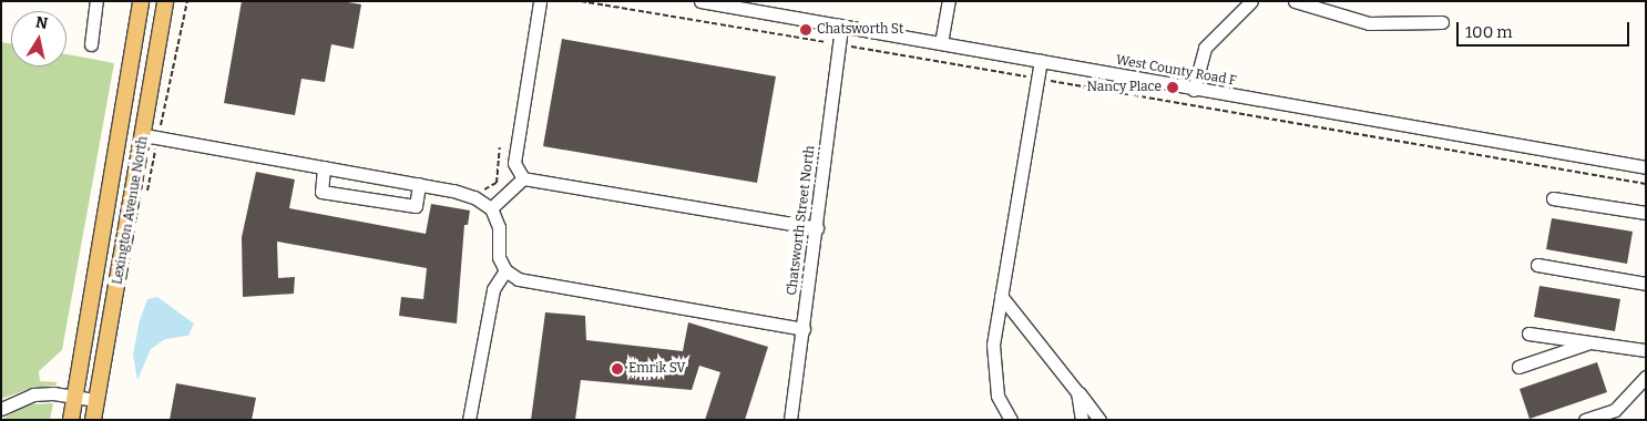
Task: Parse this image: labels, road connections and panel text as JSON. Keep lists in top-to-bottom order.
{
  "streets": {
    "main road": ["Lexington Avenue North"],
    "street": ["West County Road F", "Chatsworth Street North"]
  },
  "crossings": [
    ["West County Road F", "Chatsworth Street North"]
  ],
  "places": ["Chatsworth St", "Nancy Place", "Emrik SV"],
  "scale_bar": "100 m",
  "north": "top"
}
